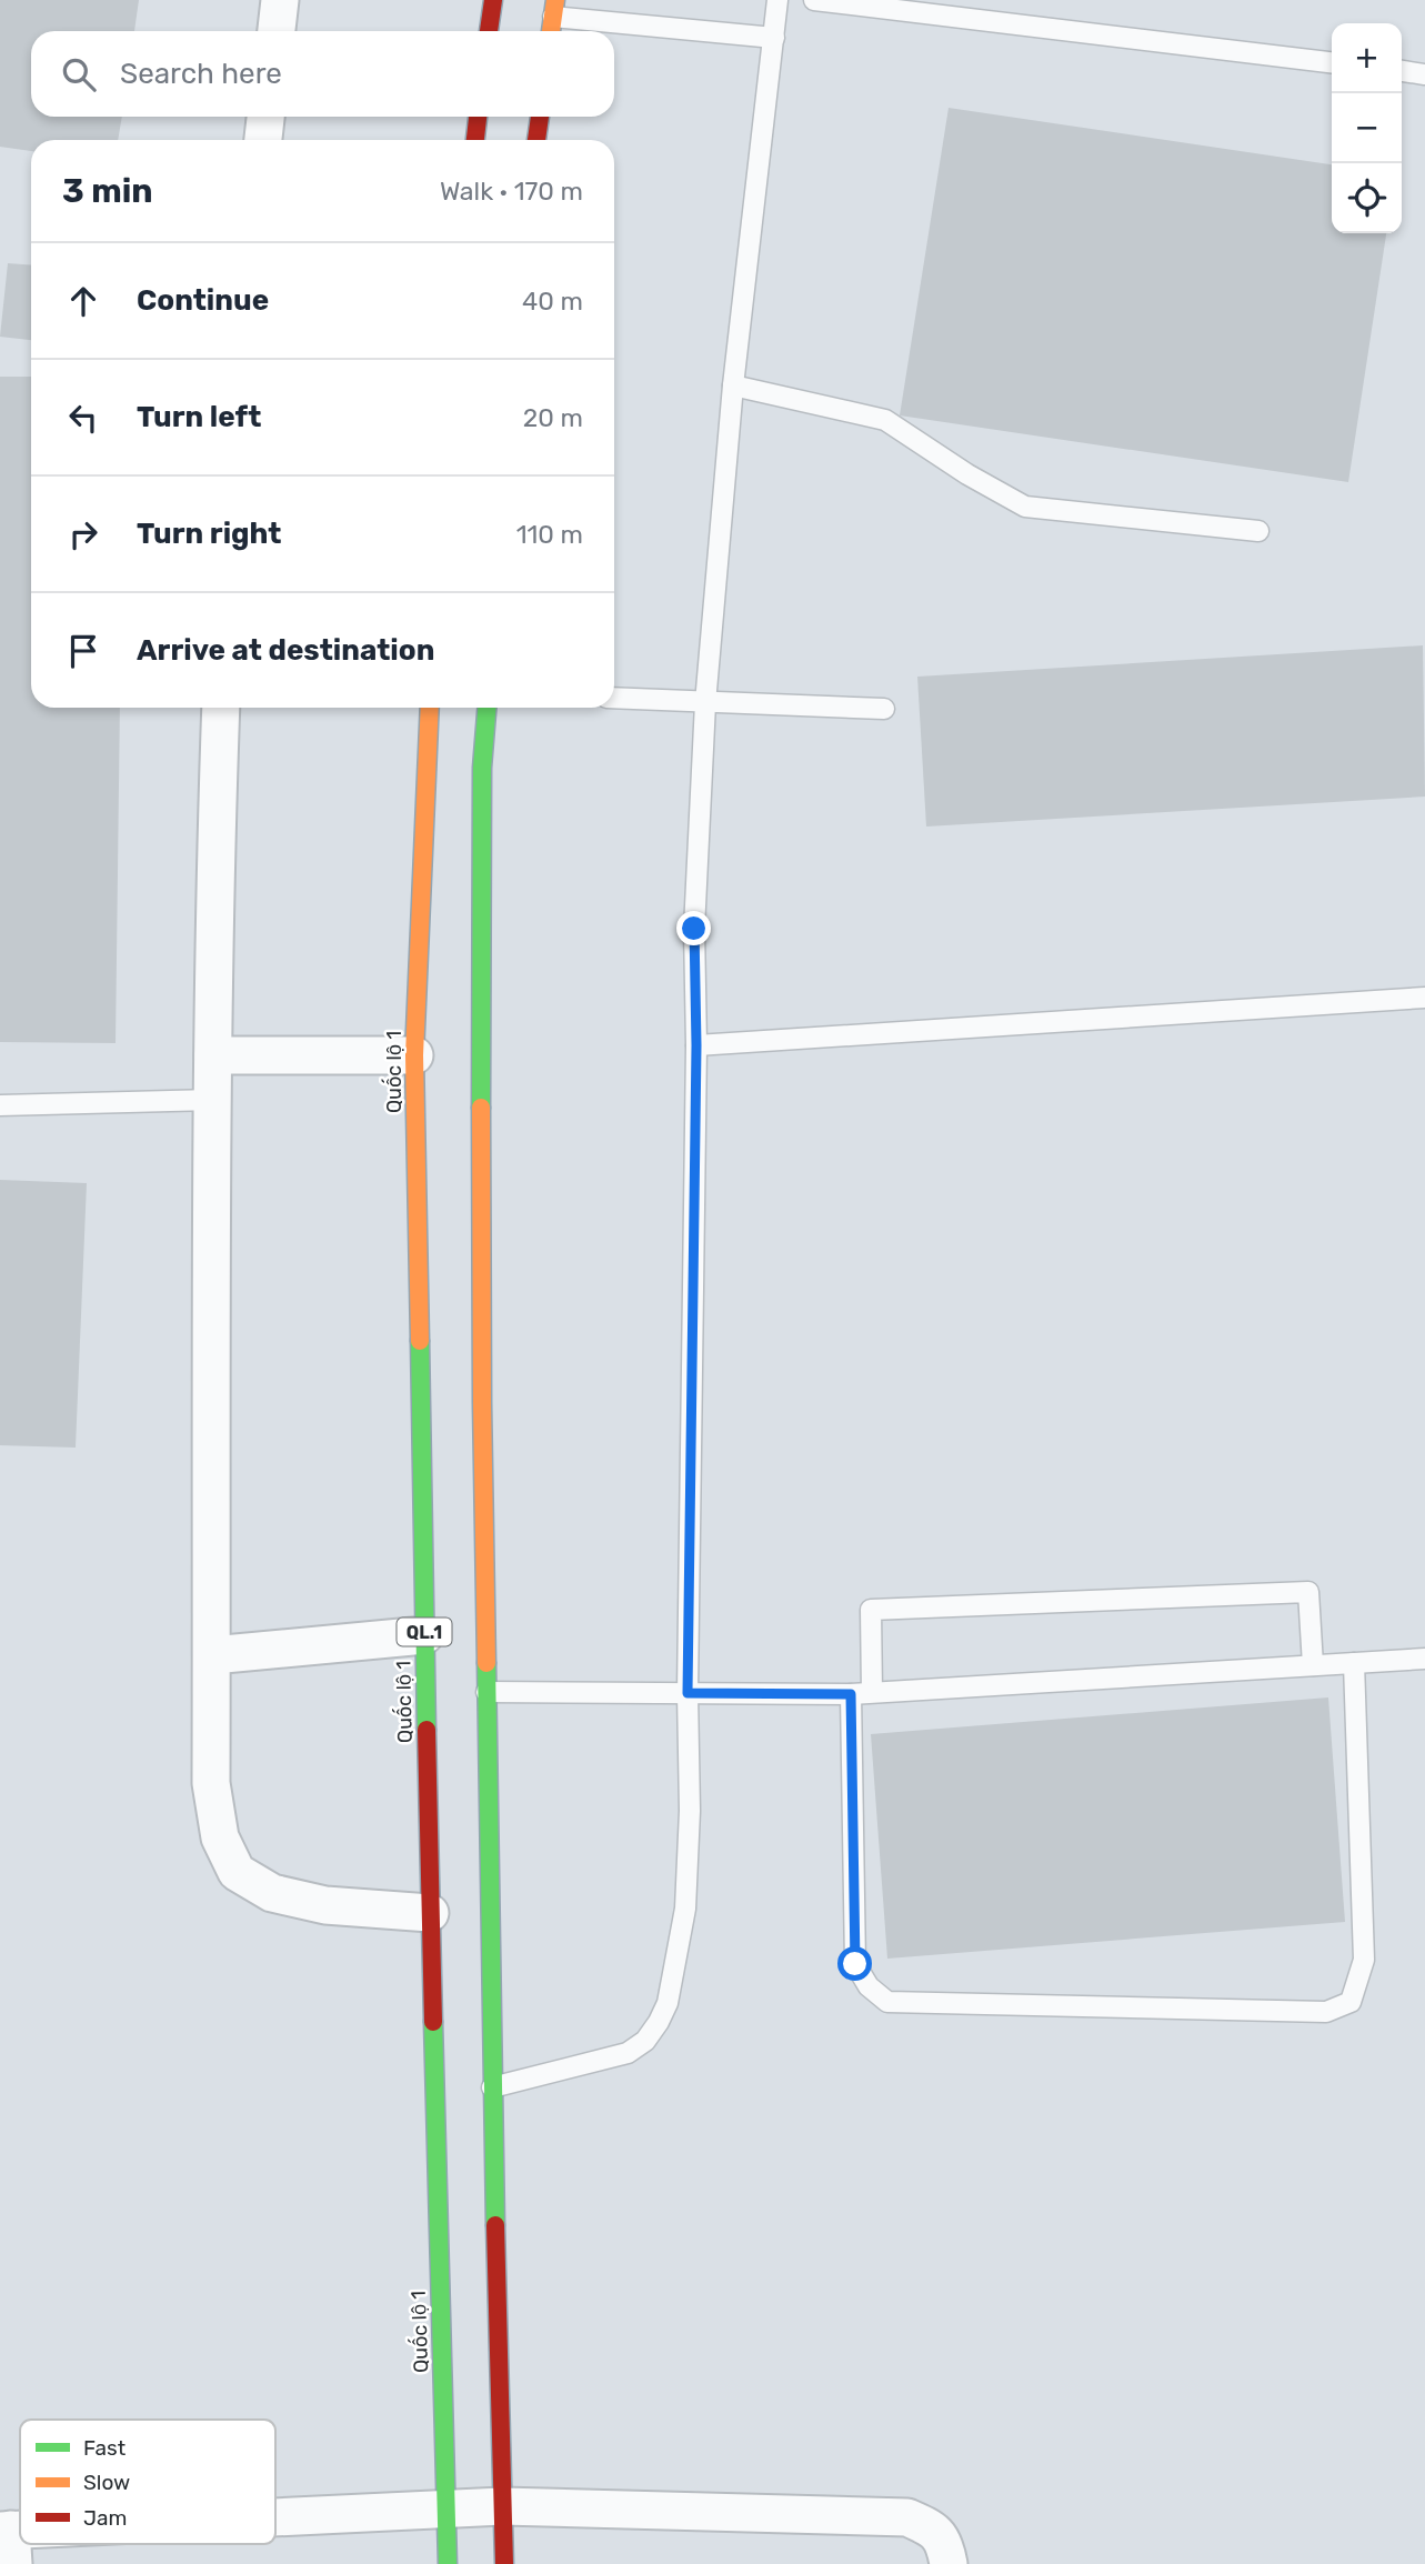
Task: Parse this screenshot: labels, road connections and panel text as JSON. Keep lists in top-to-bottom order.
{
  "streets": {
    "highway": ["Quốc lộ 1", "QL.1"]
  },
  "legend": ["Fast", "Slow", "Jam"],
  "page": {
    "map_buttons": ["+", "−"],
    "search": "Search here",
    "heading": ["3 min", "Walk · 170 m"],
    "list": [
      ["Continue", "40 m"],
      ["Turn left", "20 m"],
      ["Turn right", "110 m"],
      "Arrive at destination"
    ]
  }
}
